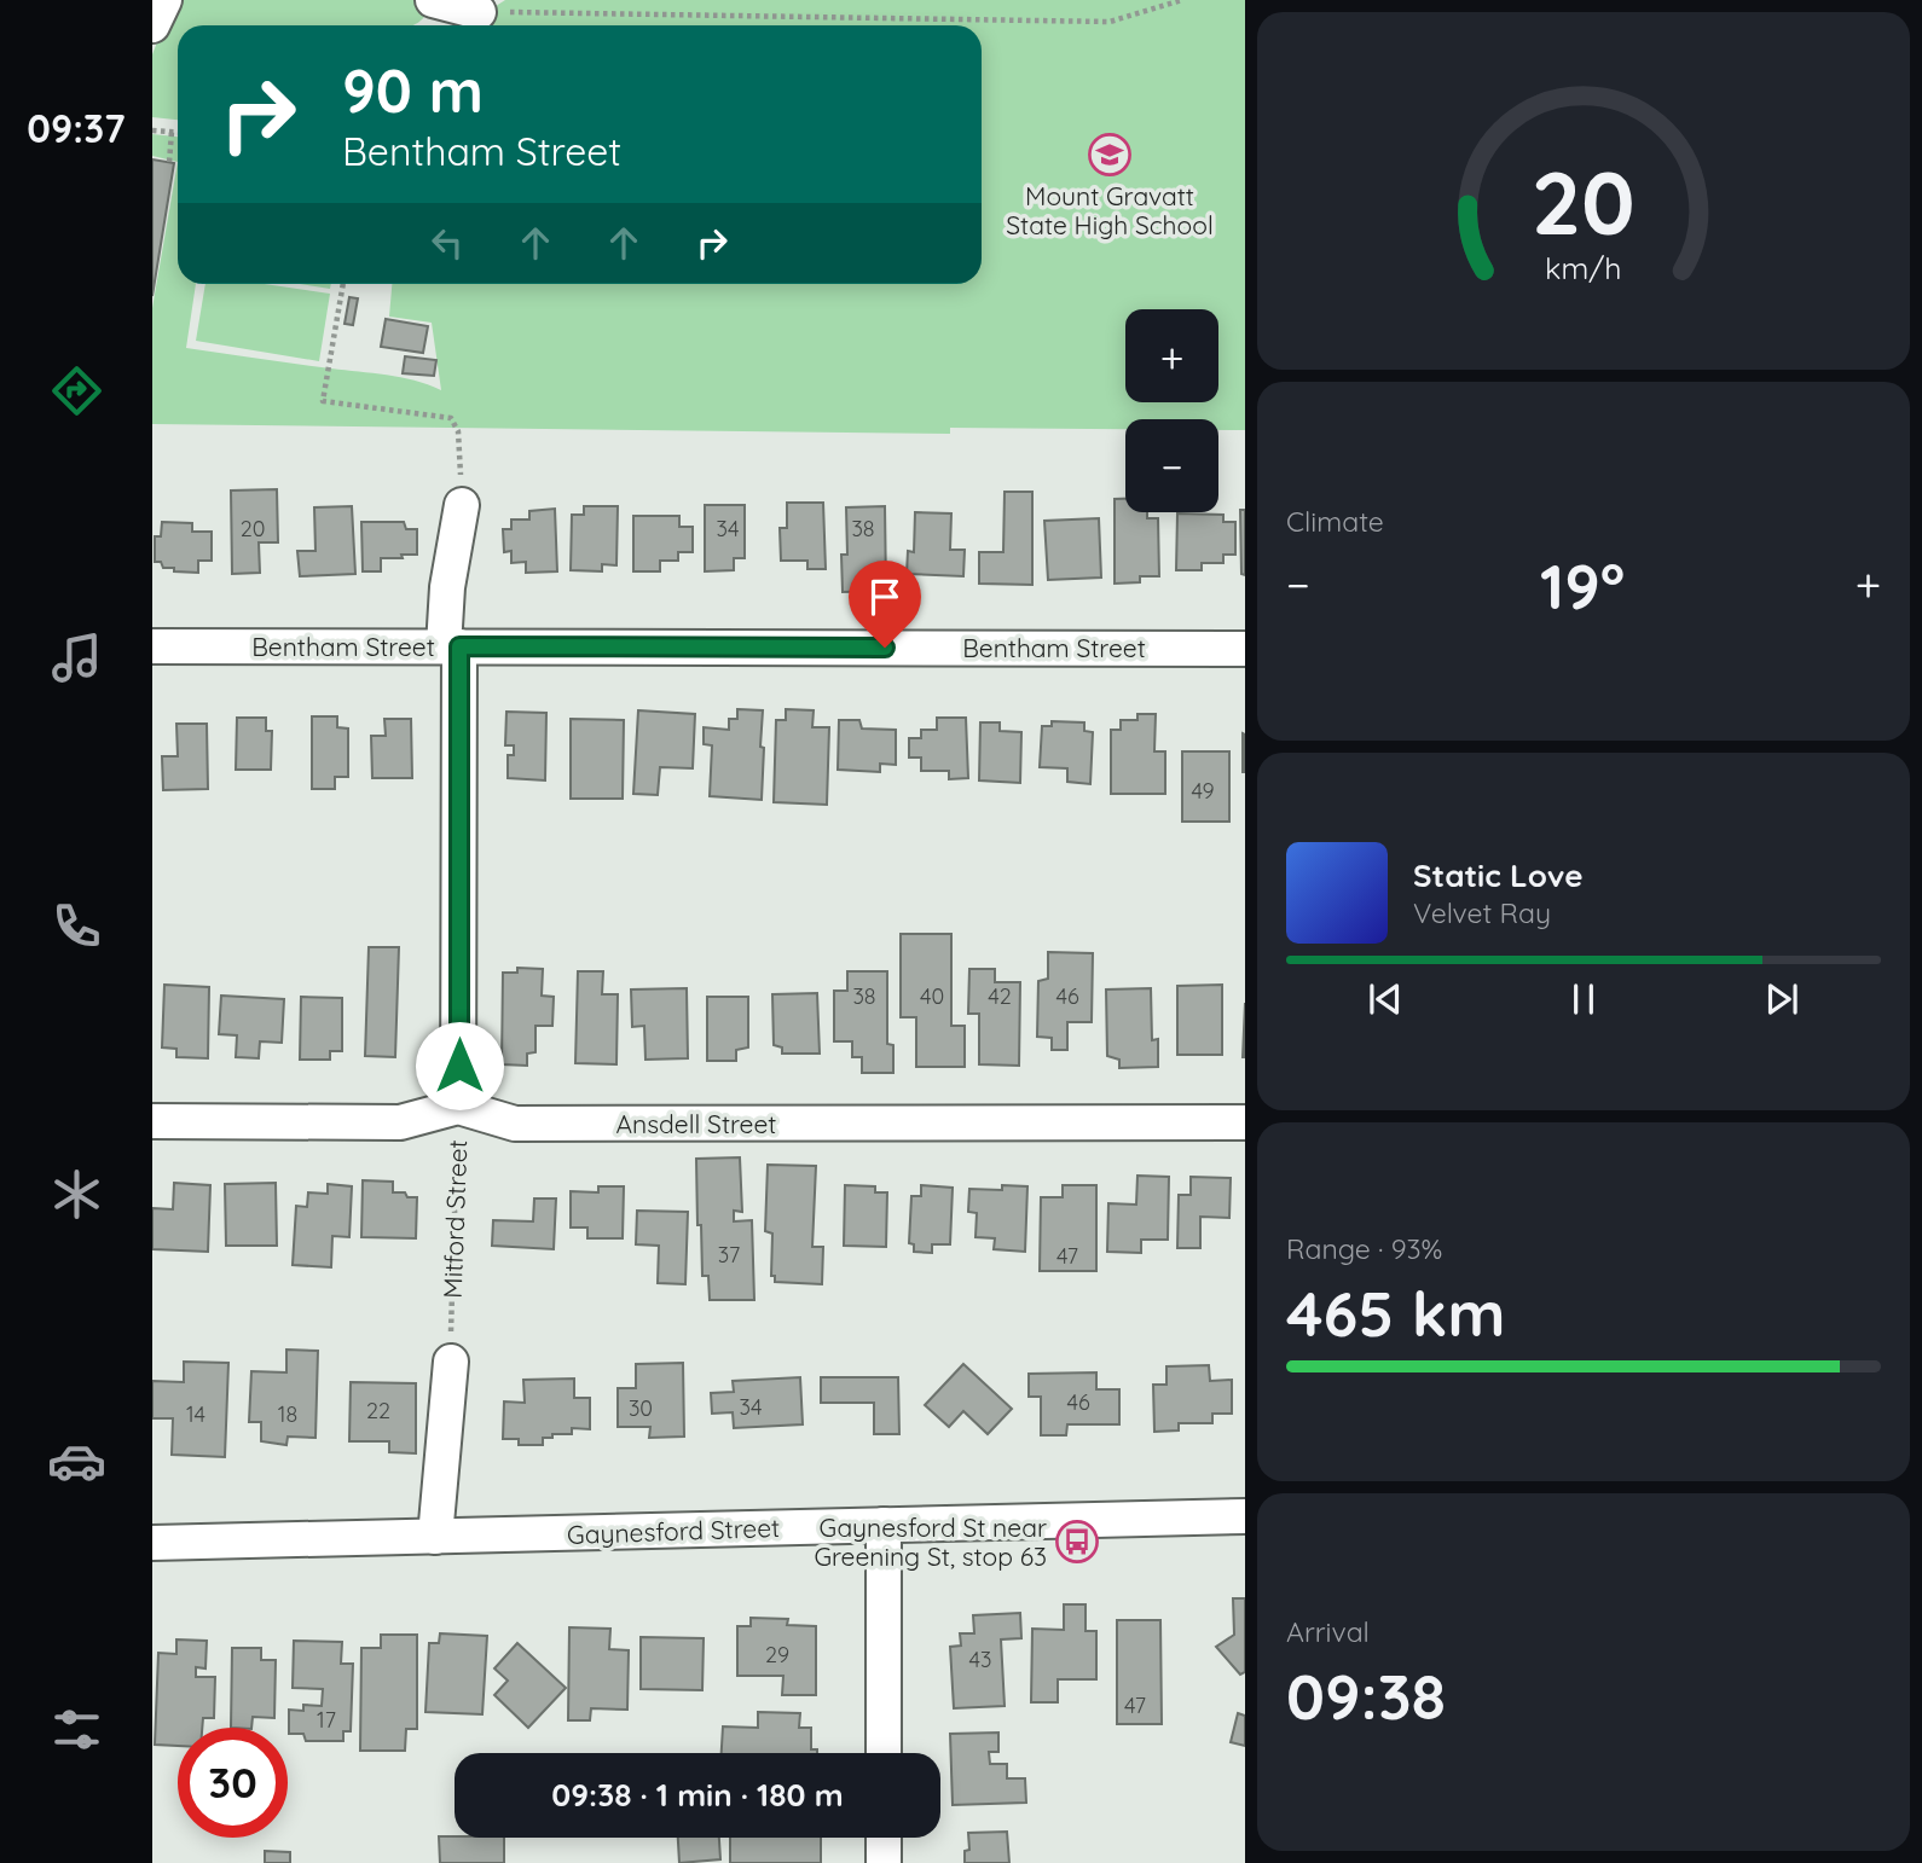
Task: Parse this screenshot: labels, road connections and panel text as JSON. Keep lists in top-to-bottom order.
{
  "streets": {
    "street": [
      "Bentham Street",
      "Ansdell Street",
      "Mitford Street",
      "Gaynesford Street"
    ]
  },
  "crossings": [
    ["Bentham Street", "Mitford Street"],
    ["Ansdell Street", "Mitford Street"]
  ],
  "places": {
    "school or university": ["Mount Gravatt State High School"],
    "bus stop": ["Gaynesford St near Greening St, stop 63"]
  },
  "house_numbers": [
    "20",
    "34",
    "38",
    "49",
    "38",
    "40",
    "42",
    "46",
    "37",
    "47",
    "46",
    "34",
    "30",
    "22",
    "14",
    "18",
    "29",
    "43",
    "47",
    "17"
  ],
  "page": {
    "tabs": "09:37",
    "turn": ["90 m", "Bentham Street"],
    "map_buttons": ["+", "−"],
    "tile": [
      "Climate",
      ["Range · 93%", "465 km"],
      ["Arrival", "09:38"]
    ],
    "heat": ["−", "19°", "+"],
    "song": ["Static Love", "Velvet Ray"],
    "limit": "30",
    "trip": "09:38 · 1 min · 180 m",
    "gauge": ["20", "km/h"]
  }
}
